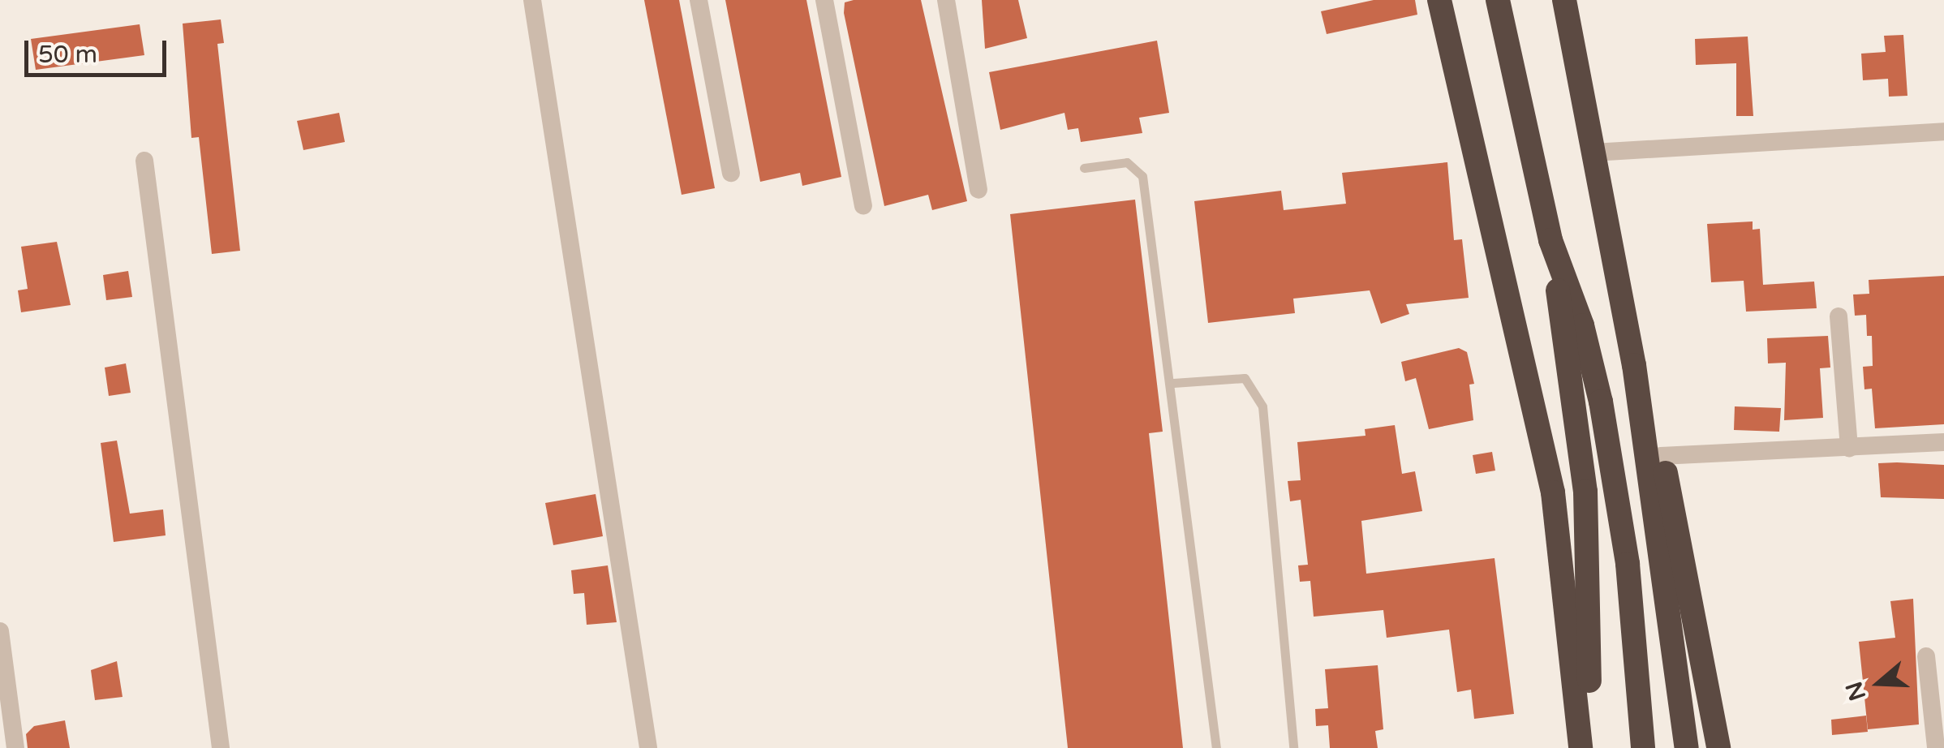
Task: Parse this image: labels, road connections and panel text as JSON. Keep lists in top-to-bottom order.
{
  "scale_bar": "50 m",
  "north": "left"
}
